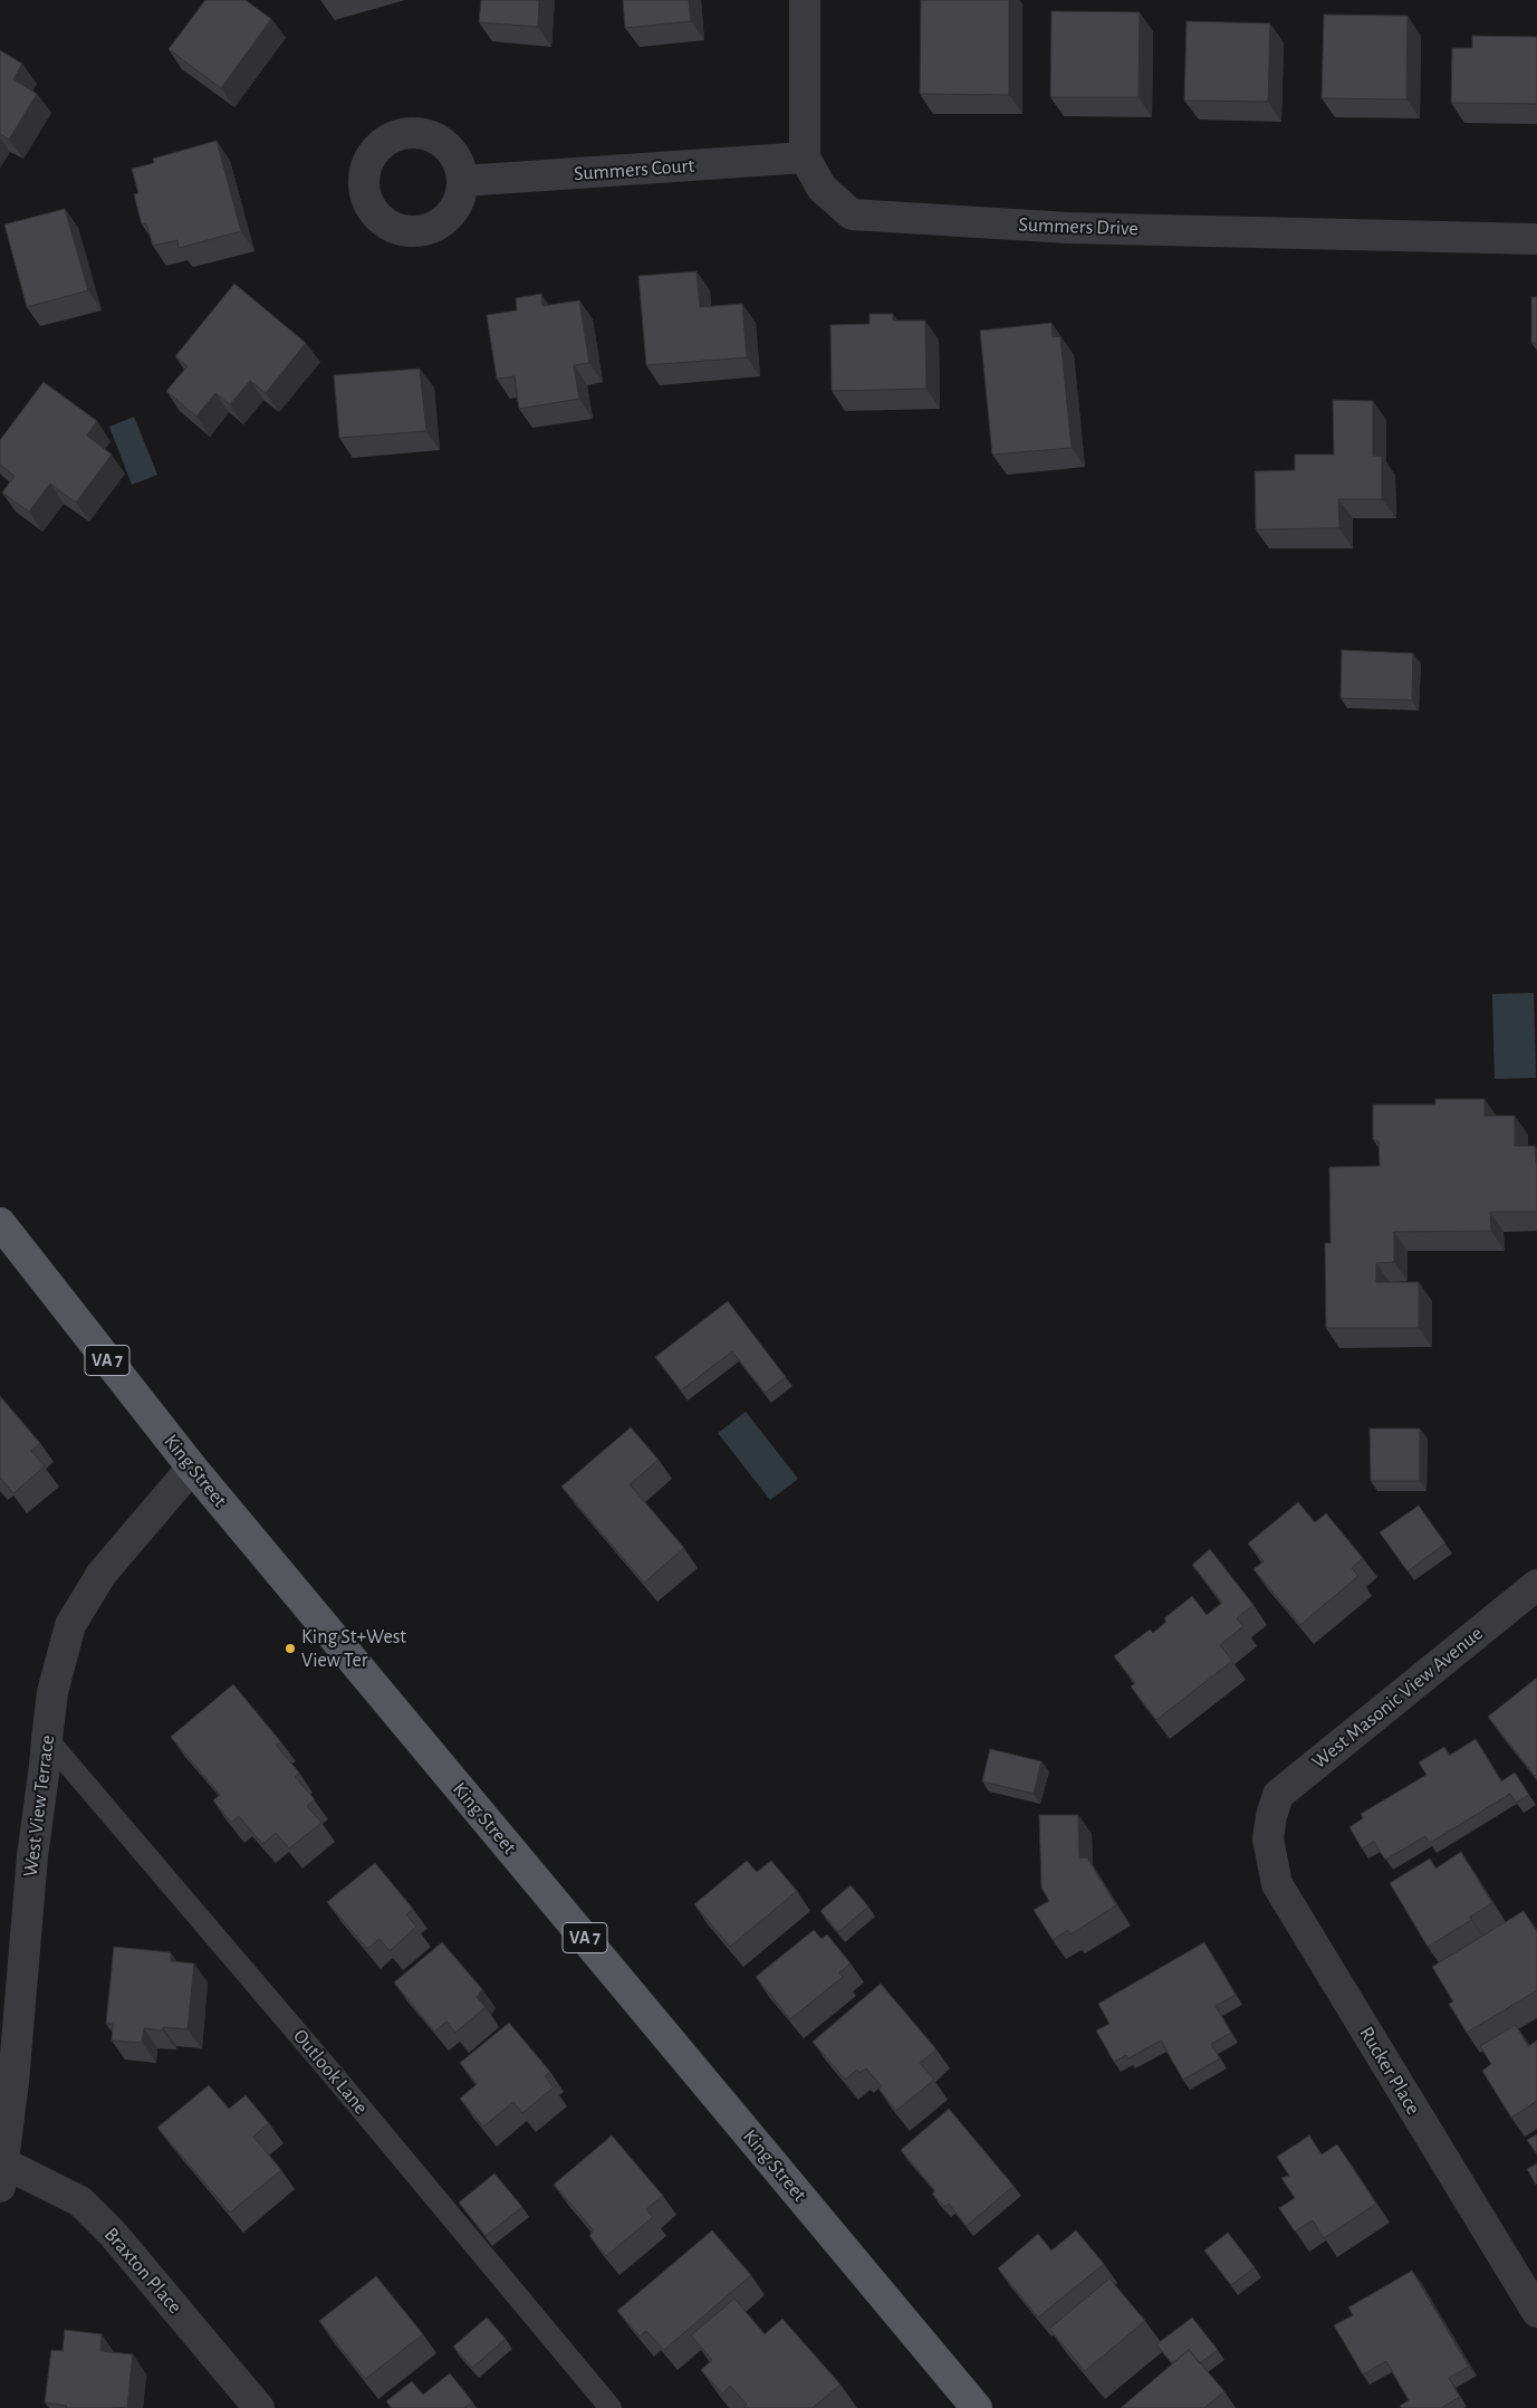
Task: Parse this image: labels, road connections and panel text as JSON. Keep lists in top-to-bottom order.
{
  "streets": {
    "main road": ["VA 7", "King Street"],
    "street": [
      "Summers Court",
      "Summers Drive",
      "West Masonic View Avenue",
      "West View Terrace",
      "Rucker Place",
      "Braxton Place"
    ],
    "lane": ["Outlook Lane"]
  },
  "crossings": [
    ["Summers Court", "Summers Drive"],
    ["King Street", "West View Terrace"],
    ["West Masonic View Avenue", "Rucker Place"],
    ["West View Terrace", "Outlook Lane"],
    ["West View Terrace", "Braxton Place"]
  ],
  "places": ["King St+West View Ter"]
}
